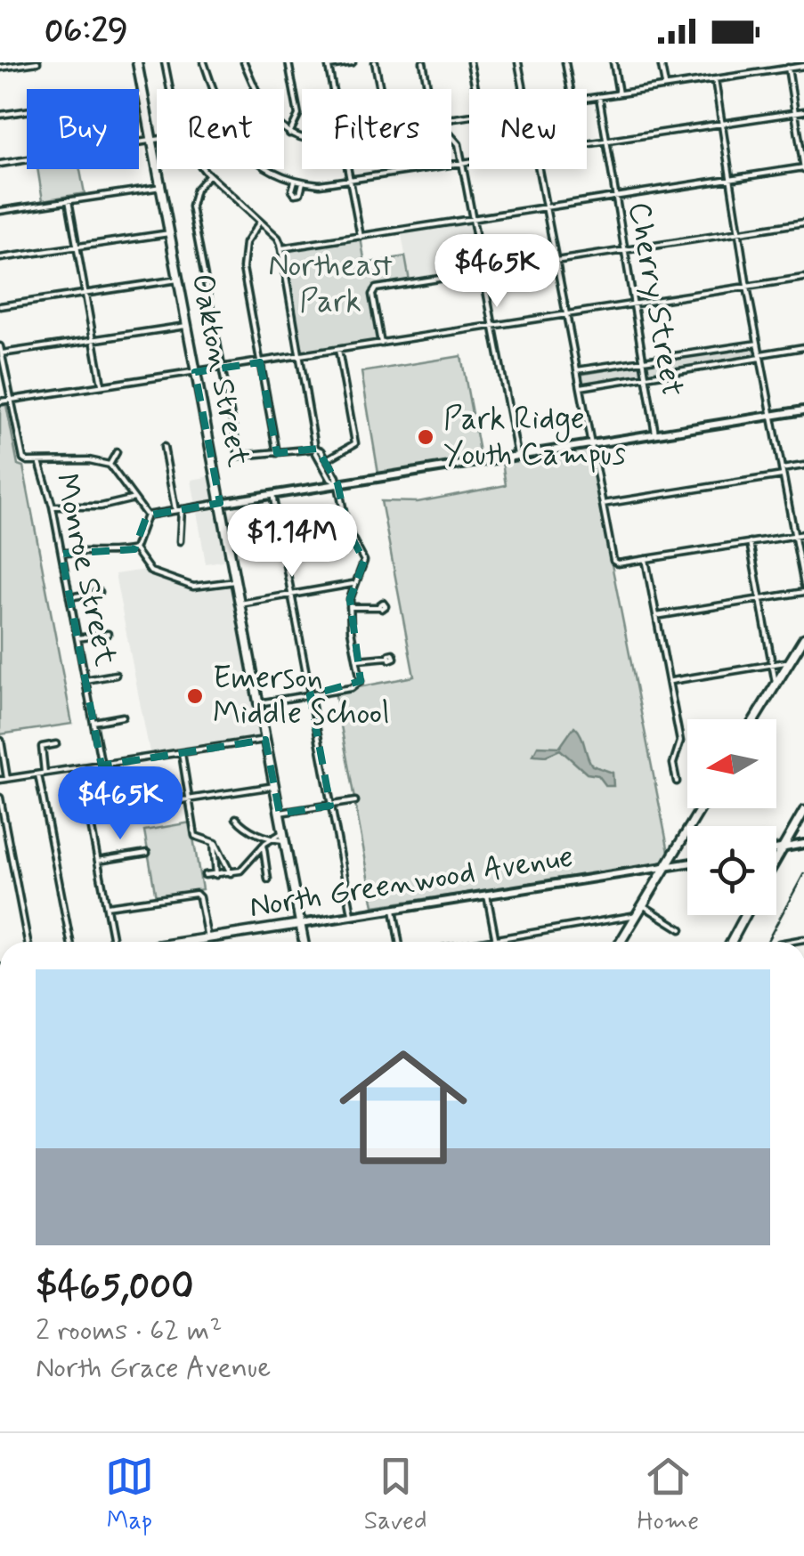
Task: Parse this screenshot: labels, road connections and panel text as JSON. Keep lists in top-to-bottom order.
{
  "streets": {
    "main road": ["Oakton Street", "North Greenwood Avenue"],
    "street": ["Cherry Street", "Monroe Street"]
  },
  "crossings": [
    ["Oakton Street", "North Greenwood Avenue"]
  ],
  "parks": ["Northeast Park"],
  "places": ["Park Ridge Youth Campus", "Emerson Middle School"],
  "north": "left",
  "page": {
    "status": "06:29",
    "chip": [
      "Buy",
      "Rent",
      "Filters",
      "New"
    ],
    "price": ["$465K", "$1.14M", "$465K"],
    "list": [
      {
        "name": "$465,000",
        "note": "2 rooms · 62 m² · North Grace Avenue"
      }
    ],
    "tabs": ["Map", "Saved", "Home"]
  }
}
